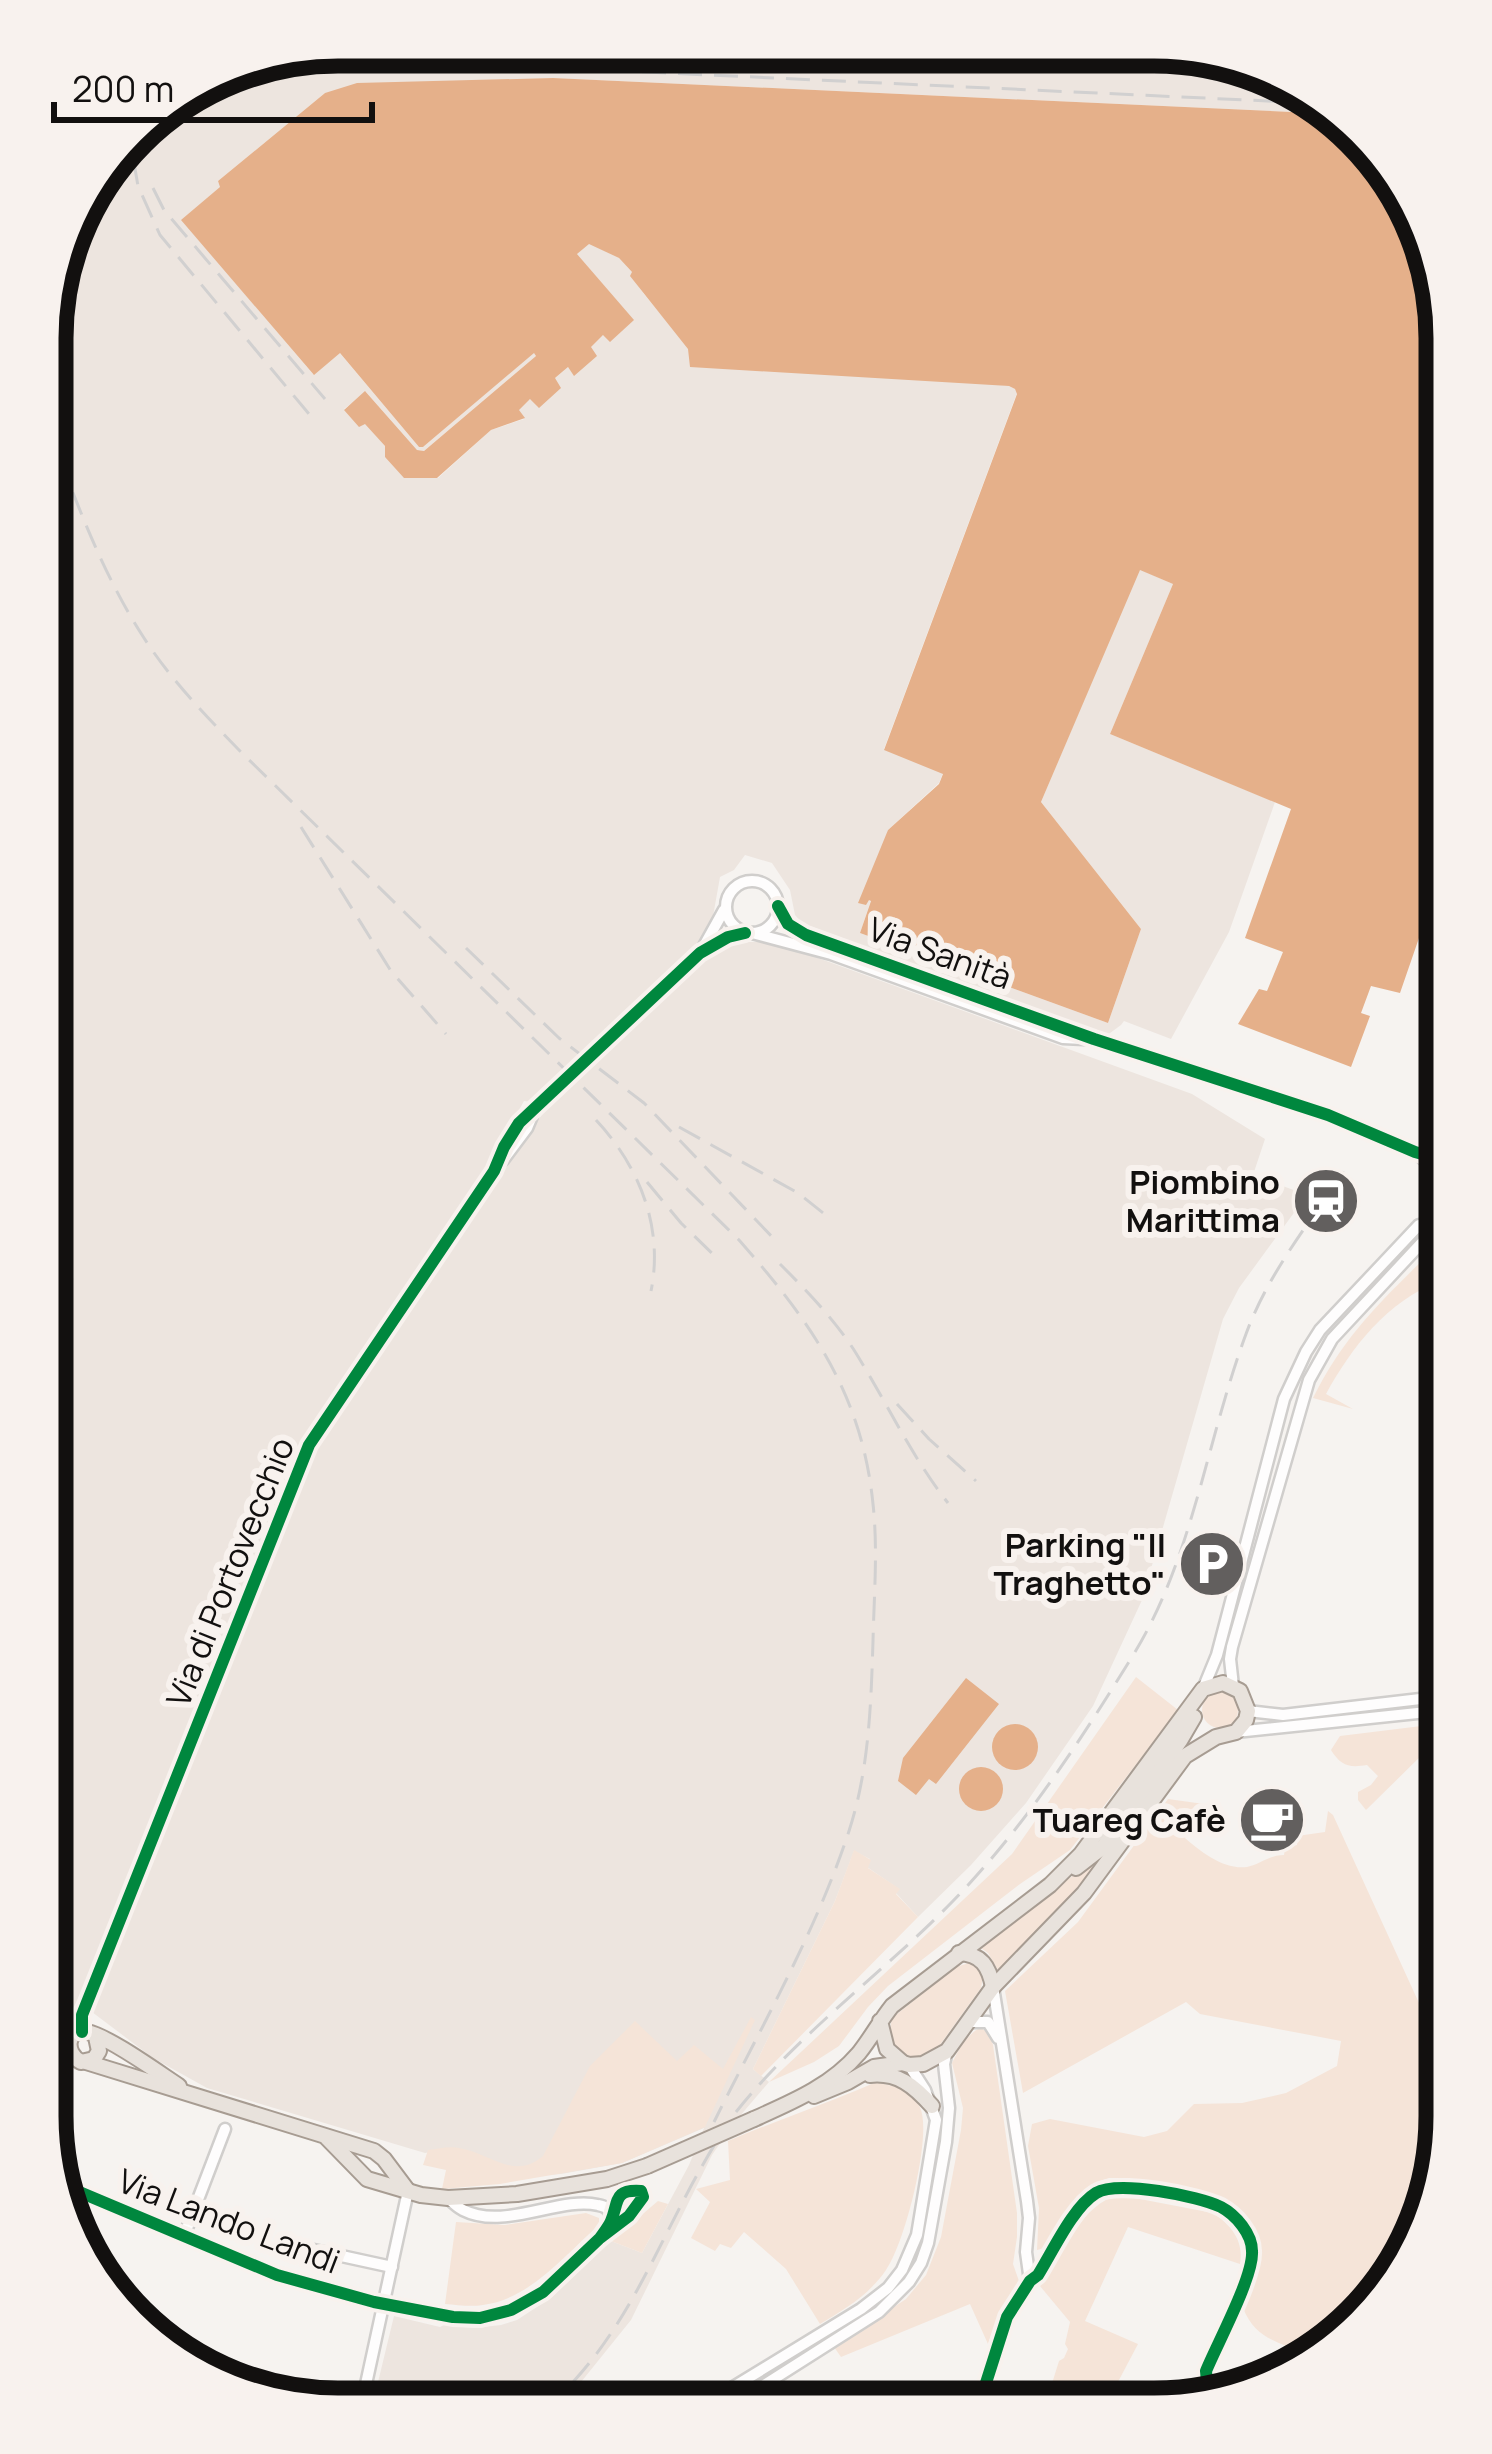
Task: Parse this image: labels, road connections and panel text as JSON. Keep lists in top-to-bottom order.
{
  "streets": {
    "main road": ["Via di Portovecchio"],
    "street": ["Via Sanità", "Via Lando Landi"]
  },
  "crossings": [
    ["Via Sanità", "Via di Portovecchio"]
  ],
  "places": {
    "station": ["Piombino Marittima"],
    "parking": ["Parking \"Il Traghetto\""],
    "cafe": ["Tuareg Cafè"]
  },
  "scale_bar": "200 m"
}
